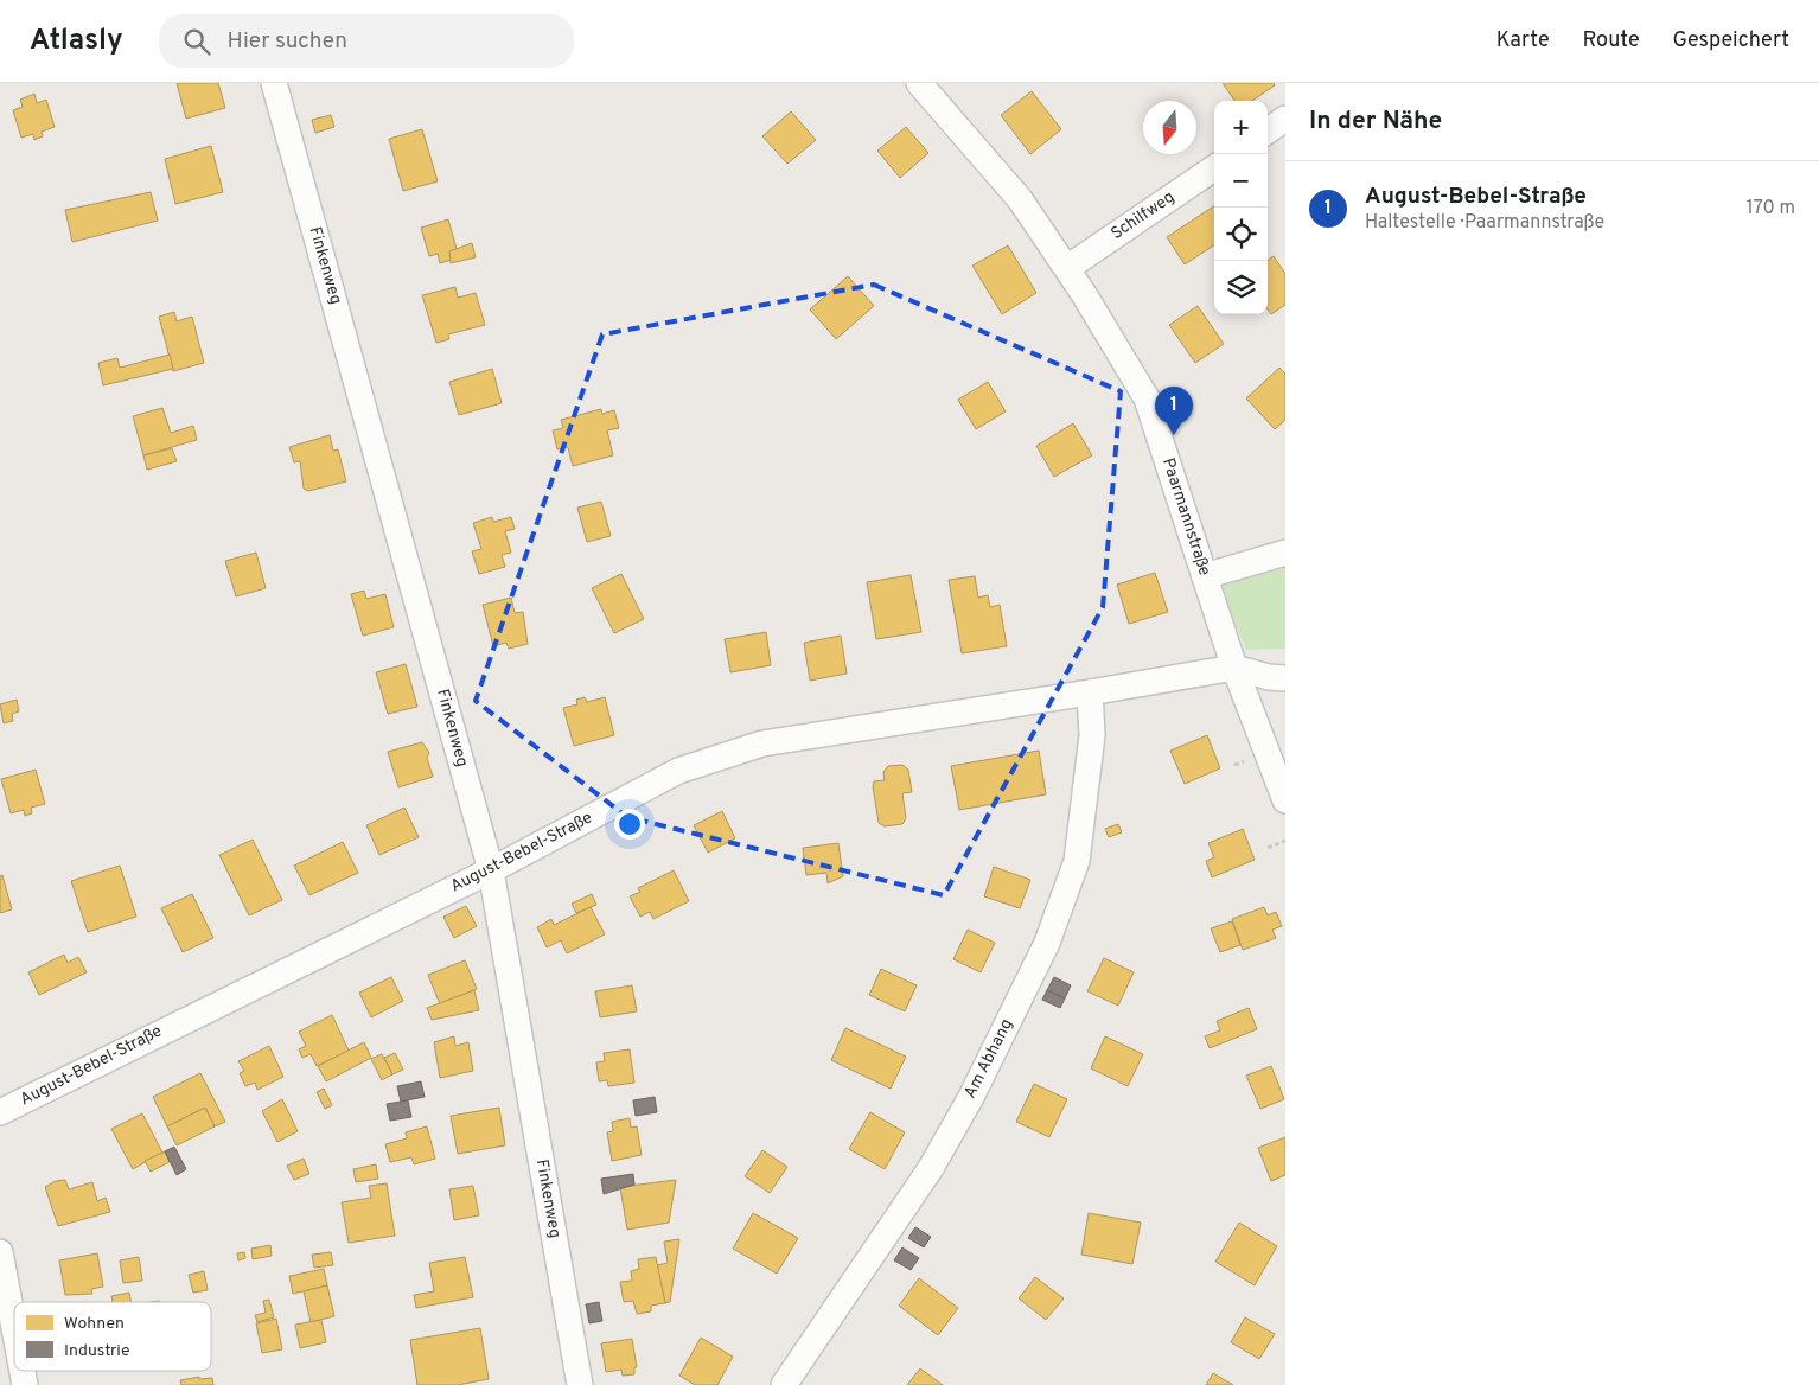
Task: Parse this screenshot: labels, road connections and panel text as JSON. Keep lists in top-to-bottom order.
{
  "streets": {
    "street": [
      "Schilfweg",
      "Finkenweg",
      "Paarmannstraße",
      "August-Bebel-Straße",
      "Am Abhang"
    ]
  },
  "crossings": [
    ["Schilfweg", "Paarmannstraße"],
    ["Finkenweg", "August-Bebel-Straße"],
    ["Paarmannstraße", "August-Bebel-Straße"],
    ["August-Bebel-Straße", "Am Abhang"]
  ],
  "legend": ["Wohnen", "Industrie"],
  "north": "bottom",
  "page": {
    "header": "Atlasly",
    "search": "Hier suchen",
    "nav": ["Karte", "Route", "Gespeichert"],
    "heading": "In der Nähe",
    "map_buttons": ["+", "−"],
    "list": [
      {
        "mark": "1",
        "name": "August-Bebel-Straße",
        "note": "Haltestelle · Paarmannstraße",
        "value": "170 m"
      }
    ],
    "pins": "1"
  }
}
